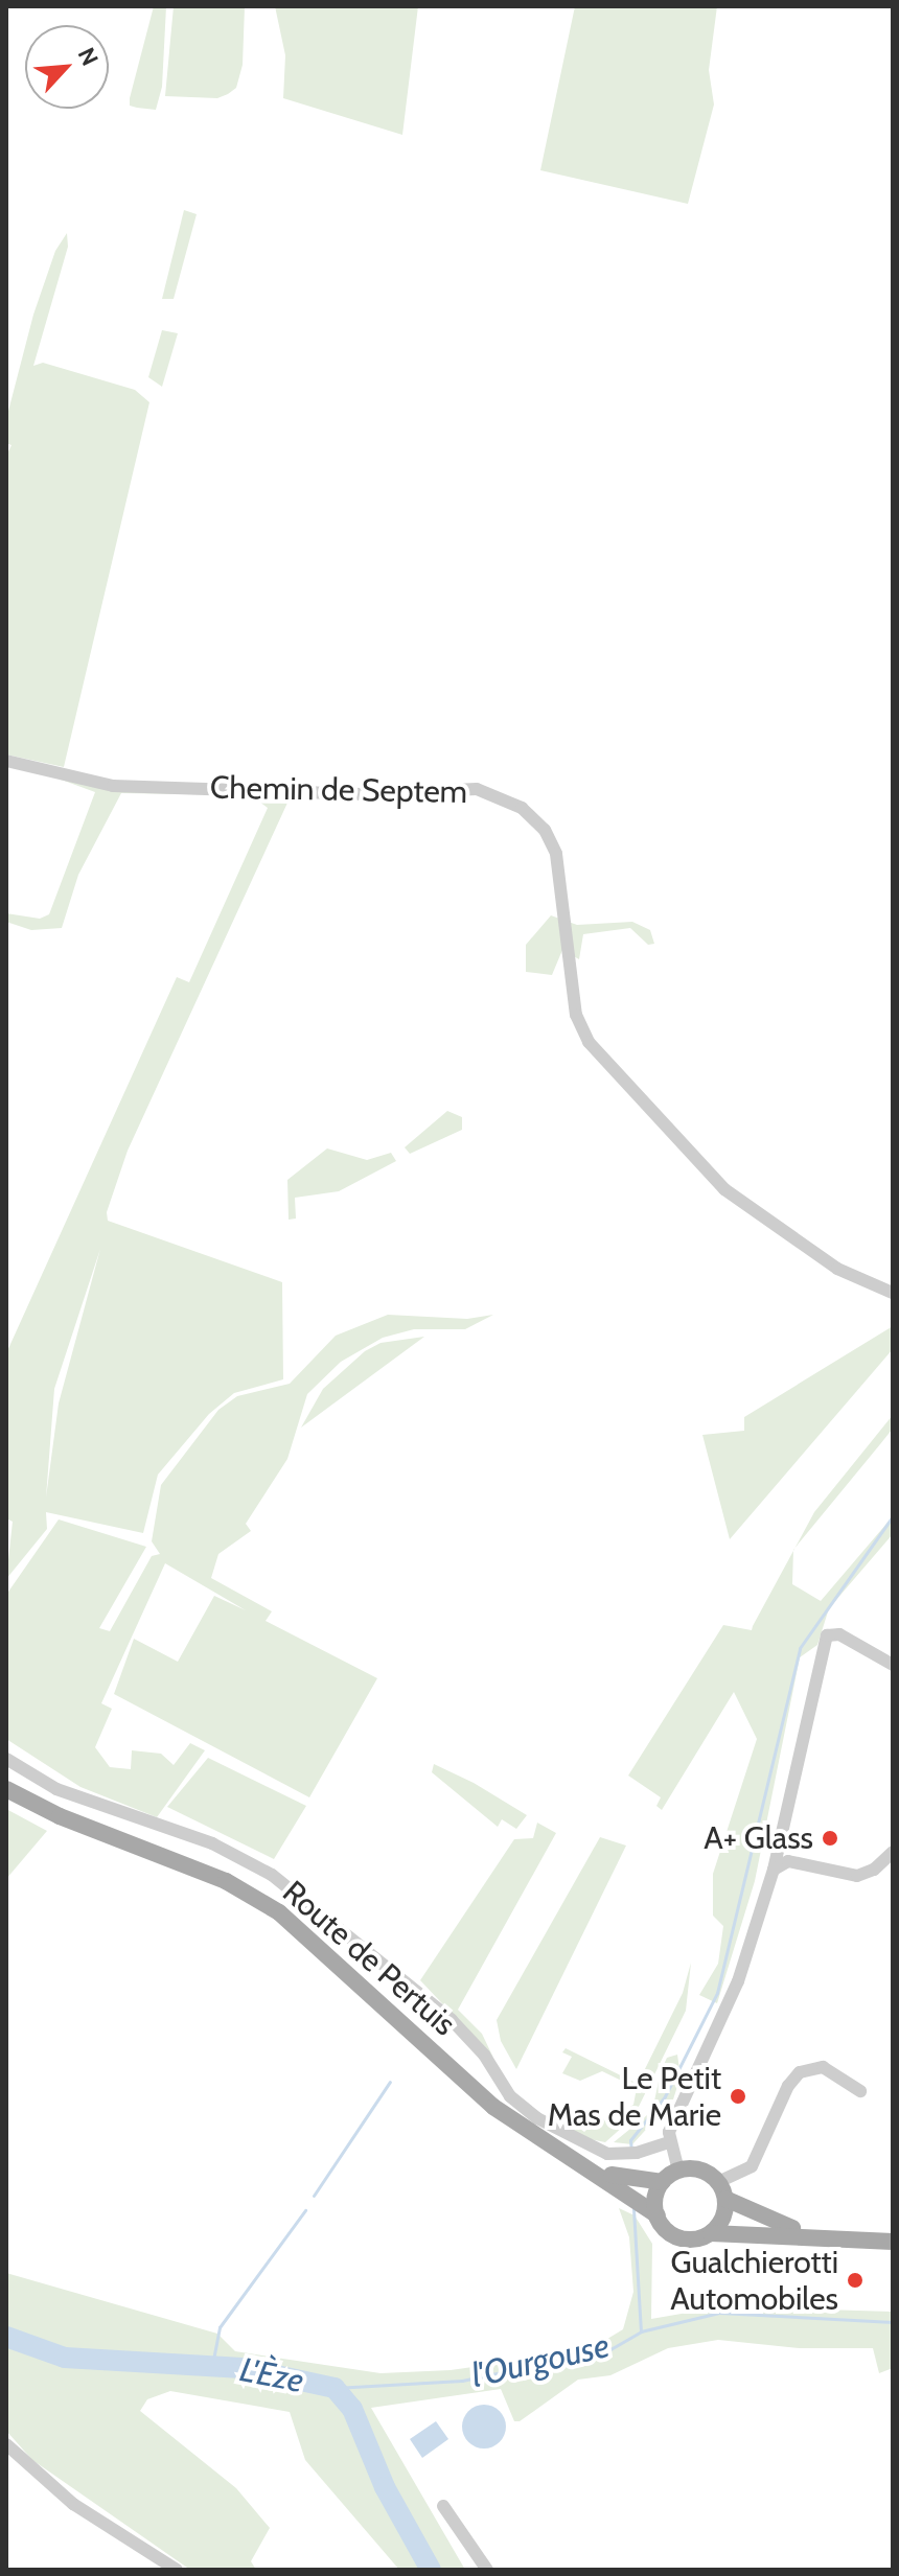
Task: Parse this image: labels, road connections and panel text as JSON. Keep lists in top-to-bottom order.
{
  "streets": {
    "main road": ["Route de Pertuis"],
    "street": ["Chemin de Septem"]
  },
  "water": ["l'Ourgouse", "L'Èze"],
  "places": ["A+ Glass", "Le Petit Mas de Marie", "Gualchierotti Automobiles"],
  "north": "top right"
}
